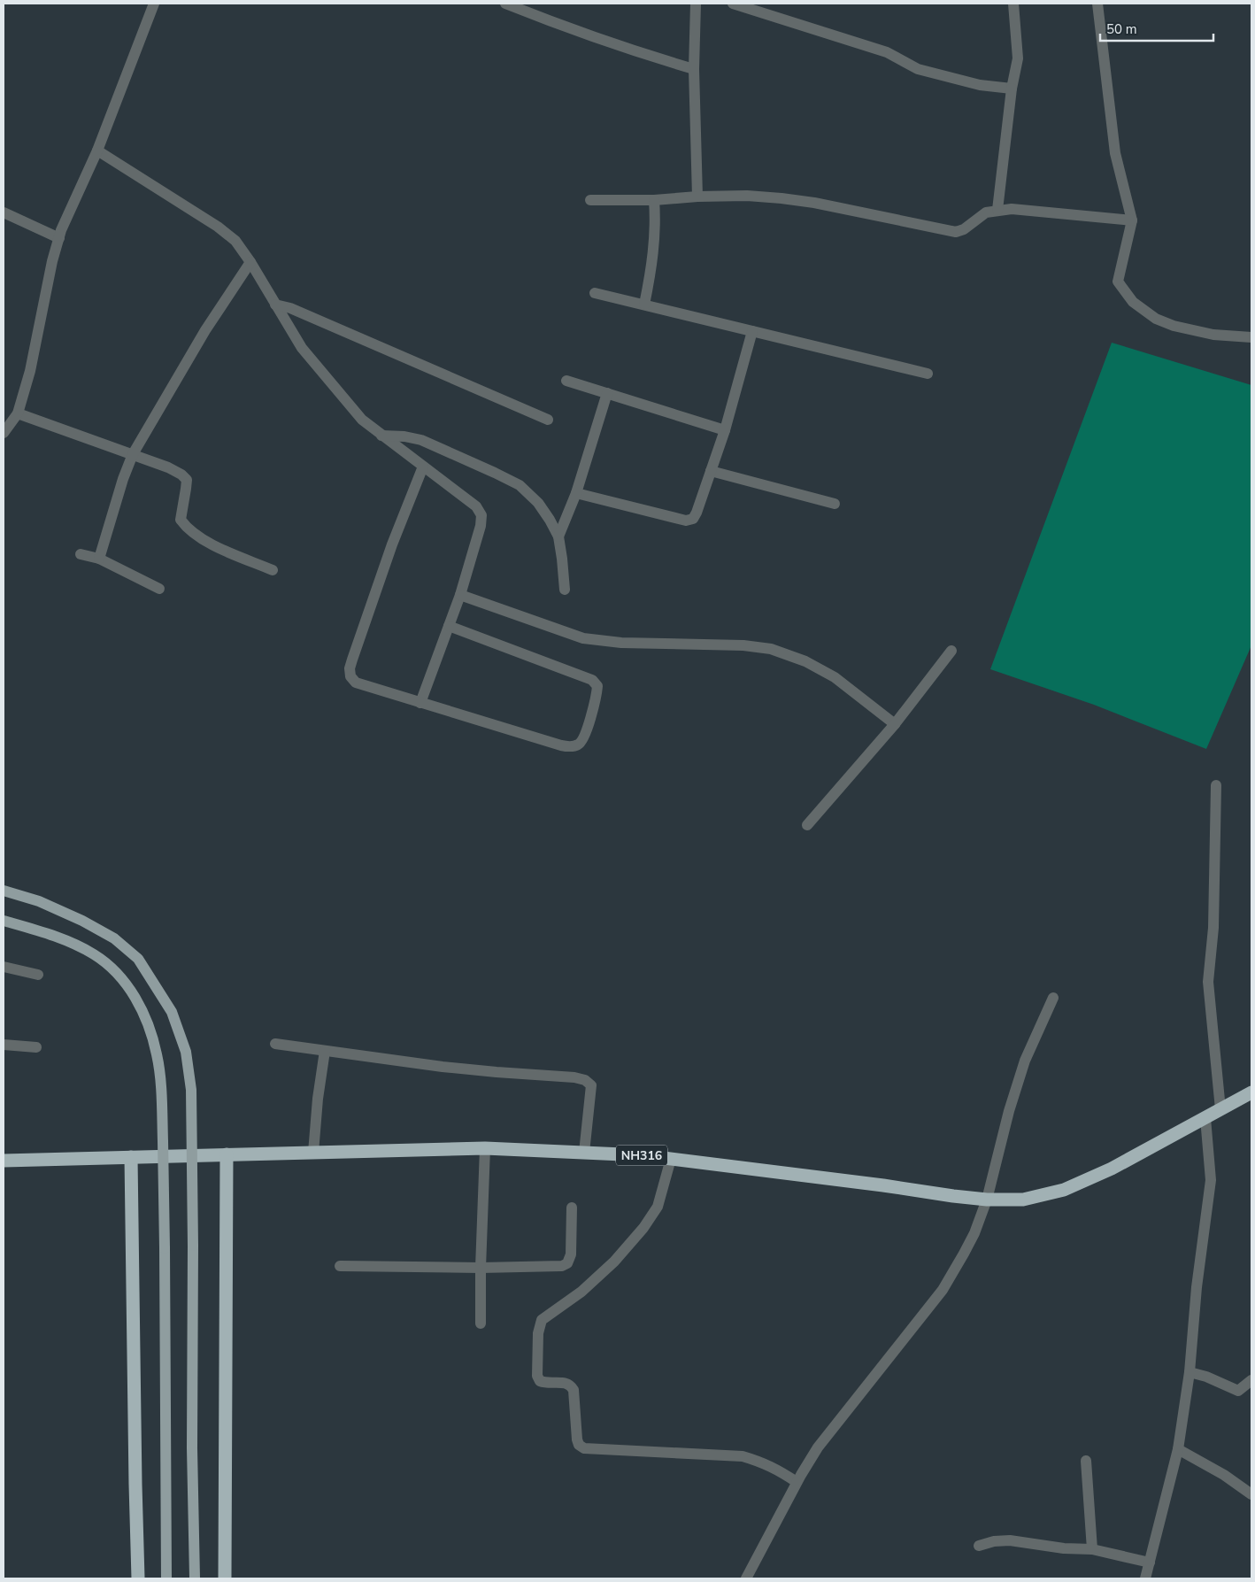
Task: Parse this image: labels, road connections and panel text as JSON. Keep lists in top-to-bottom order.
{
  "streets": {
    "highway": ["NH316"]
  },
  "scale_bar": "50 m"
}
